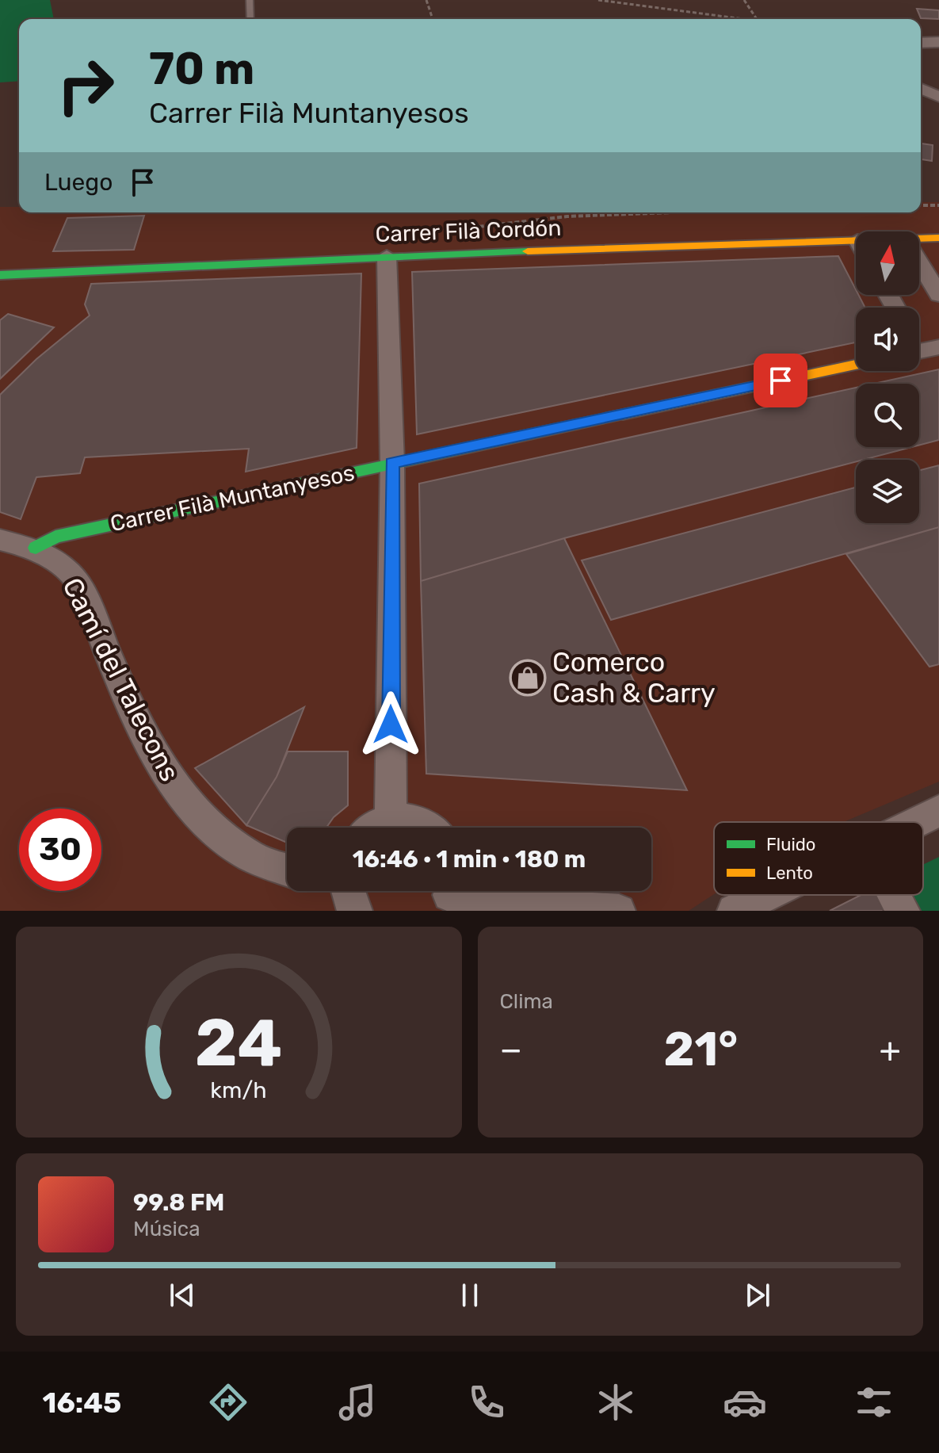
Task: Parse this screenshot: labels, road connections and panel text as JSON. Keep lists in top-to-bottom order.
{
  "streets": {
    "street": ["Carrer Filà Cordón", "Carrer Filà Muntanyesos", "Camí del Talecons"]
  },
  "crossings": [
    ["Carrer Filà Muntanyesos", "Camí del Talecons"]
  ],
  "places": {
    "shop": ["Comerco Cash & Carry"]
  },
  "legend": ["Fluido", "Lento"],
  "north": "top",
  "page": {
    "turn": ["70 m", "Carrer Filà Muntanyesos"],
    "then": "Luego",
    "limit": "30",
    "trip": "16:46 · 1 min · 180 m",
    "tile": "Clima",
    "heat": ["−", "21°", "+"],
    "song": ["99.8 FM", "Música"],
    "tabs": "16:45",
    "gauge": ["24", "km/h"]
  }
}
